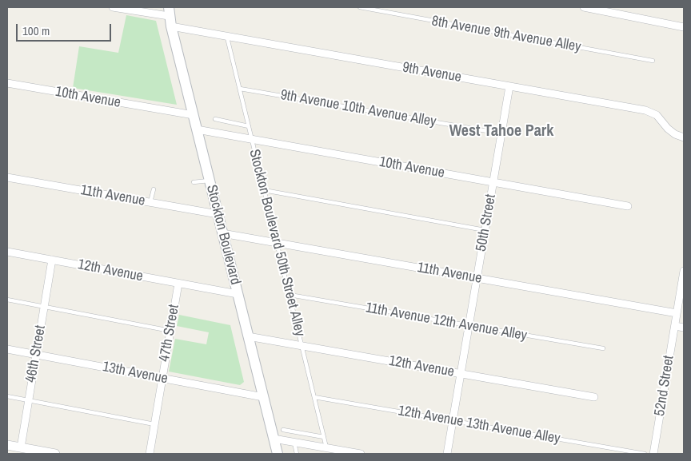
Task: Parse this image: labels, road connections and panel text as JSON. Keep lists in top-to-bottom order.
{
  "streets": {
    "main road": ["Stockton Boulevard"],
    "street": [
      "9th Avenue",
      "10th Avenue",
      "11th Avenue",
      "50th Street",
      "12th Avenue",
      "47th Street",
      "46th Street",
      "13th Avenue",
      "52nd Street"
    ],
    "lane": [
      "8th Avenue 9th Avenue Alley",
      "9th Avenue 10th Avenue Alley",
      "Stockton Boulevard 50th Street Alley",
      "11th Avenue 12th Avenue Alley",
      "12th Avenue 13th Avenue Alley"
    ]
  },
  "crossings": [
    ["9th Avenue", "50th Street"],
    ["9th Avenue", "Stockton Boulevard"],
    ["9th Avenue", "Stockton Boulevard 50th Street Alley"],
    ["10th Avenue", "50th Street"],
    ["10th Avenue", "Stockton Boulevard"],
    ["10th Avenue", "Stockton Boulevard 50th Street Alley"],
    ["9th Avenue 10th Avenue Alley", "50th Street"],
    ["9th Avenue 10th Avenue Alley", "Stockton Boulevard 50th Street Alley"],
    ["11th Avenue", "50th Street"],
    ["11th Avenue", "Stockton Boulevard"],
    ["11th Avenue", "Stockton Boulevard 50th Street Alley"],
    ["11th Avenue", "52nd Street"],
    ["50th Street", "12th Avenue"],
    ["50th Street", "11th Avenue 12th Avenue Alley"],
    ["50th Street", "12th Avenue 13th Avenue Alley"],
    ["Stockton Boulevard", "12th Avenue"],
    ["Stockton Boulevard", "13th Avenue"],
    ["Stockton Boulevard 50th Street Alley", "12th Avenue"],
    ["Stockton Boulevard 50th Street Alley", "11th Avenue 12th Avenue Alley"],
    ["Stockton Boulevard 50th Street Alley", "12th Avenue 13th Avenue Alley"],
    ["12th Avenue", "47th Street"],
    ["12th Avenue", "46th Street"],
    ["47th Street", "13th Avenue"],
    ["46th Street", "13th Avenue"]
  ],
  "districts": ["West Tahoe Park"],
  "scale_bar": "100 m"
}
